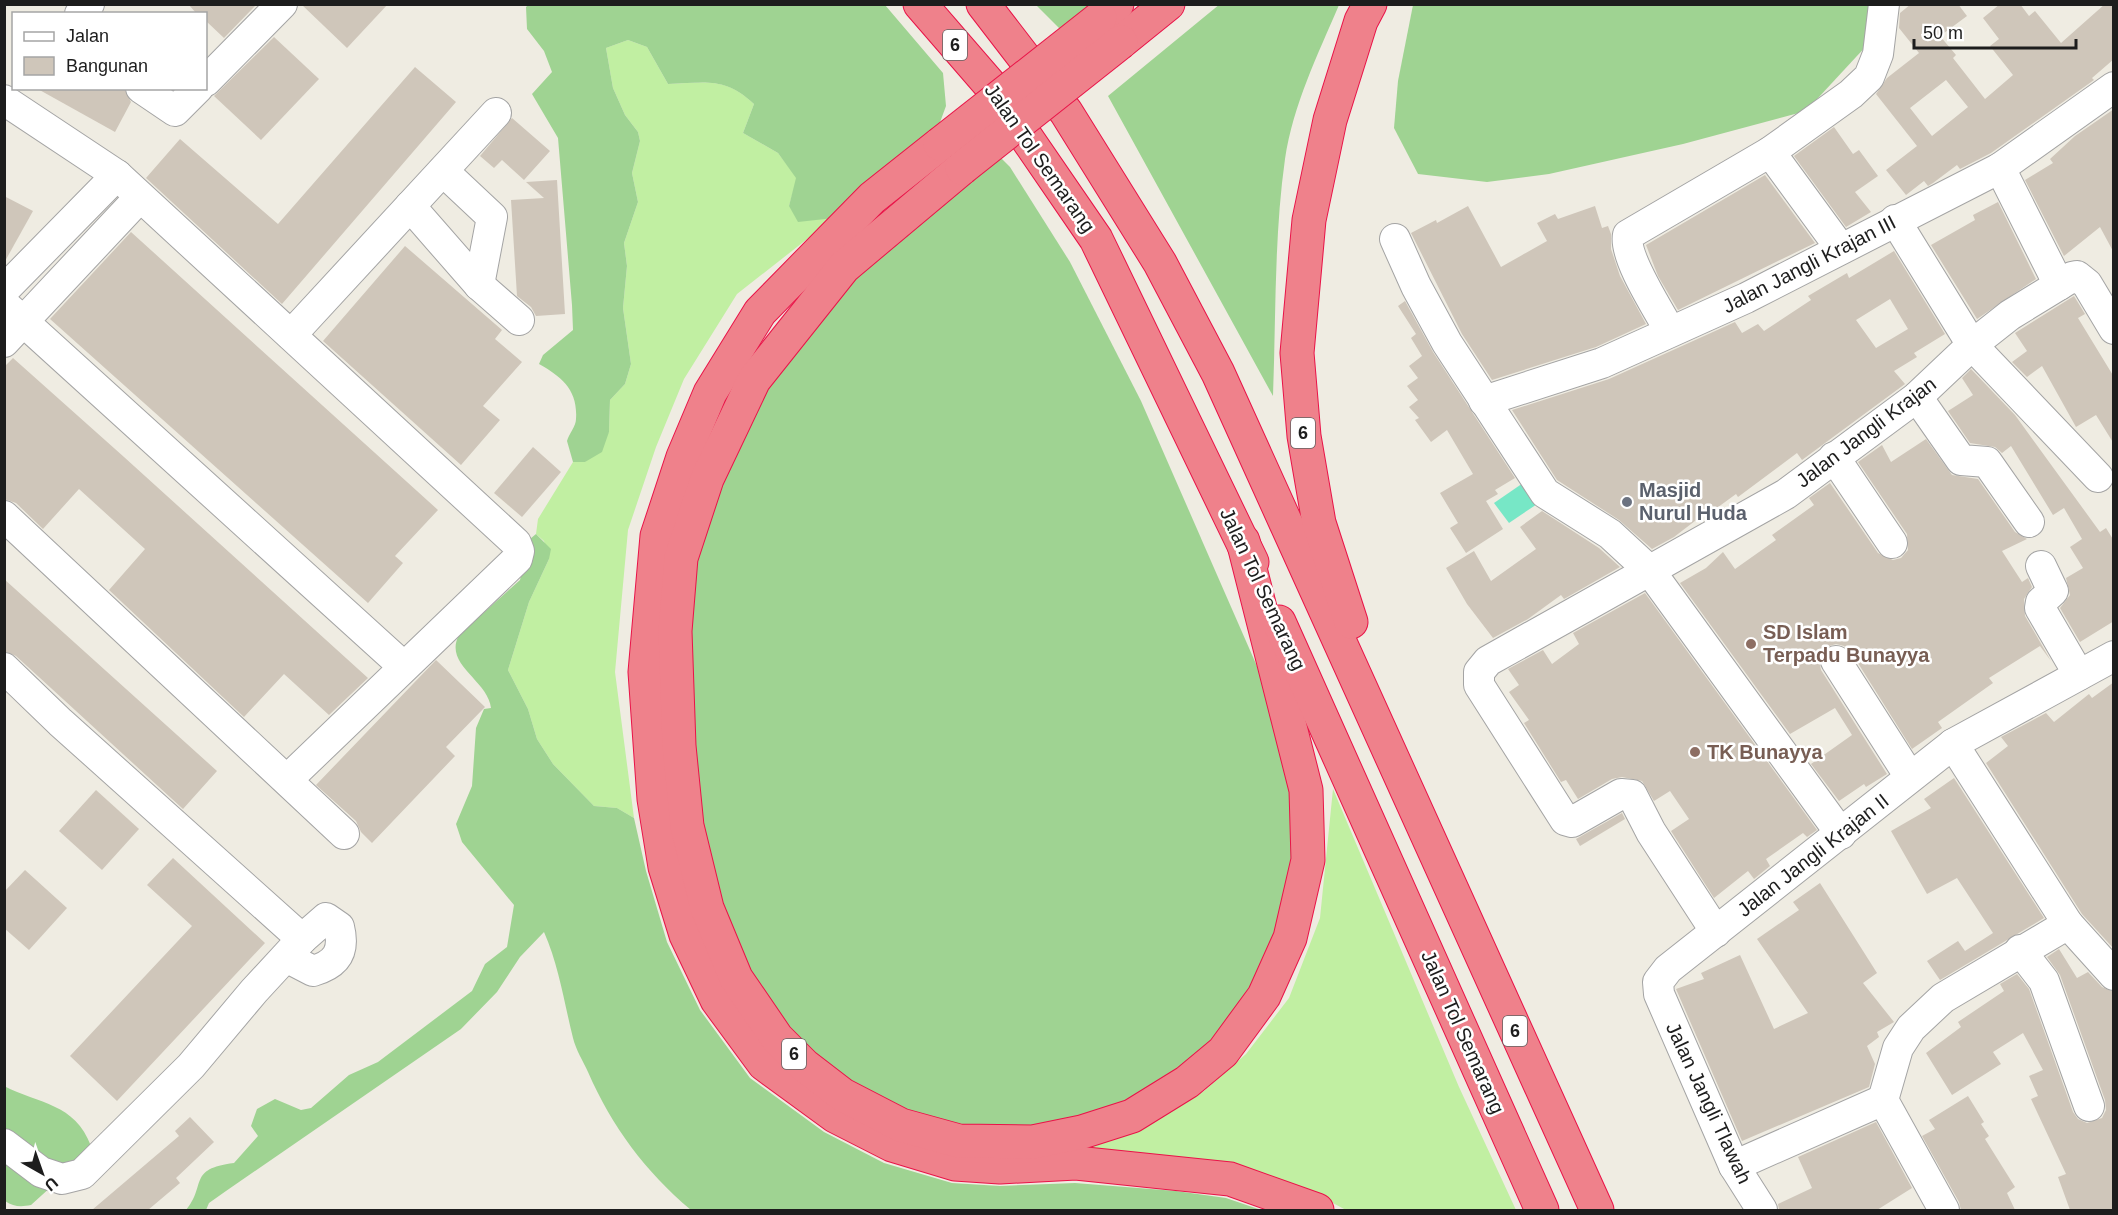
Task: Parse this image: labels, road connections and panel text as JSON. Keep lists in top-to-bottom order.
{
  "streets": {
    "highway": ["6", "Jalan Tol Semarang"],
    "street": [
      "Jalan Jangli Krajan III",
      "Jalan Jangli Krajan",
      "Jalan Jangli Krajan II",
      "Jalan Jangli Tlawah"
    ]
  },
  "crossings": [
    ["6", "Jalan Tol Semarang"],
    ["Jalan Jangli Krajan", "Jalan Jangli Krajan II"],
    ["Jalan Jangli Krajan II", "Jalan Jangli Tlawah"]
  ],
  "places": ["Masjid Nurul Huda", "SD Islam Terpadu Bunayya", "TK Bunayya"],
  "legend": ["Jalan", "Bangunan"],
  "scale_bar": "50 m",
  "north": "bottom right"
}
